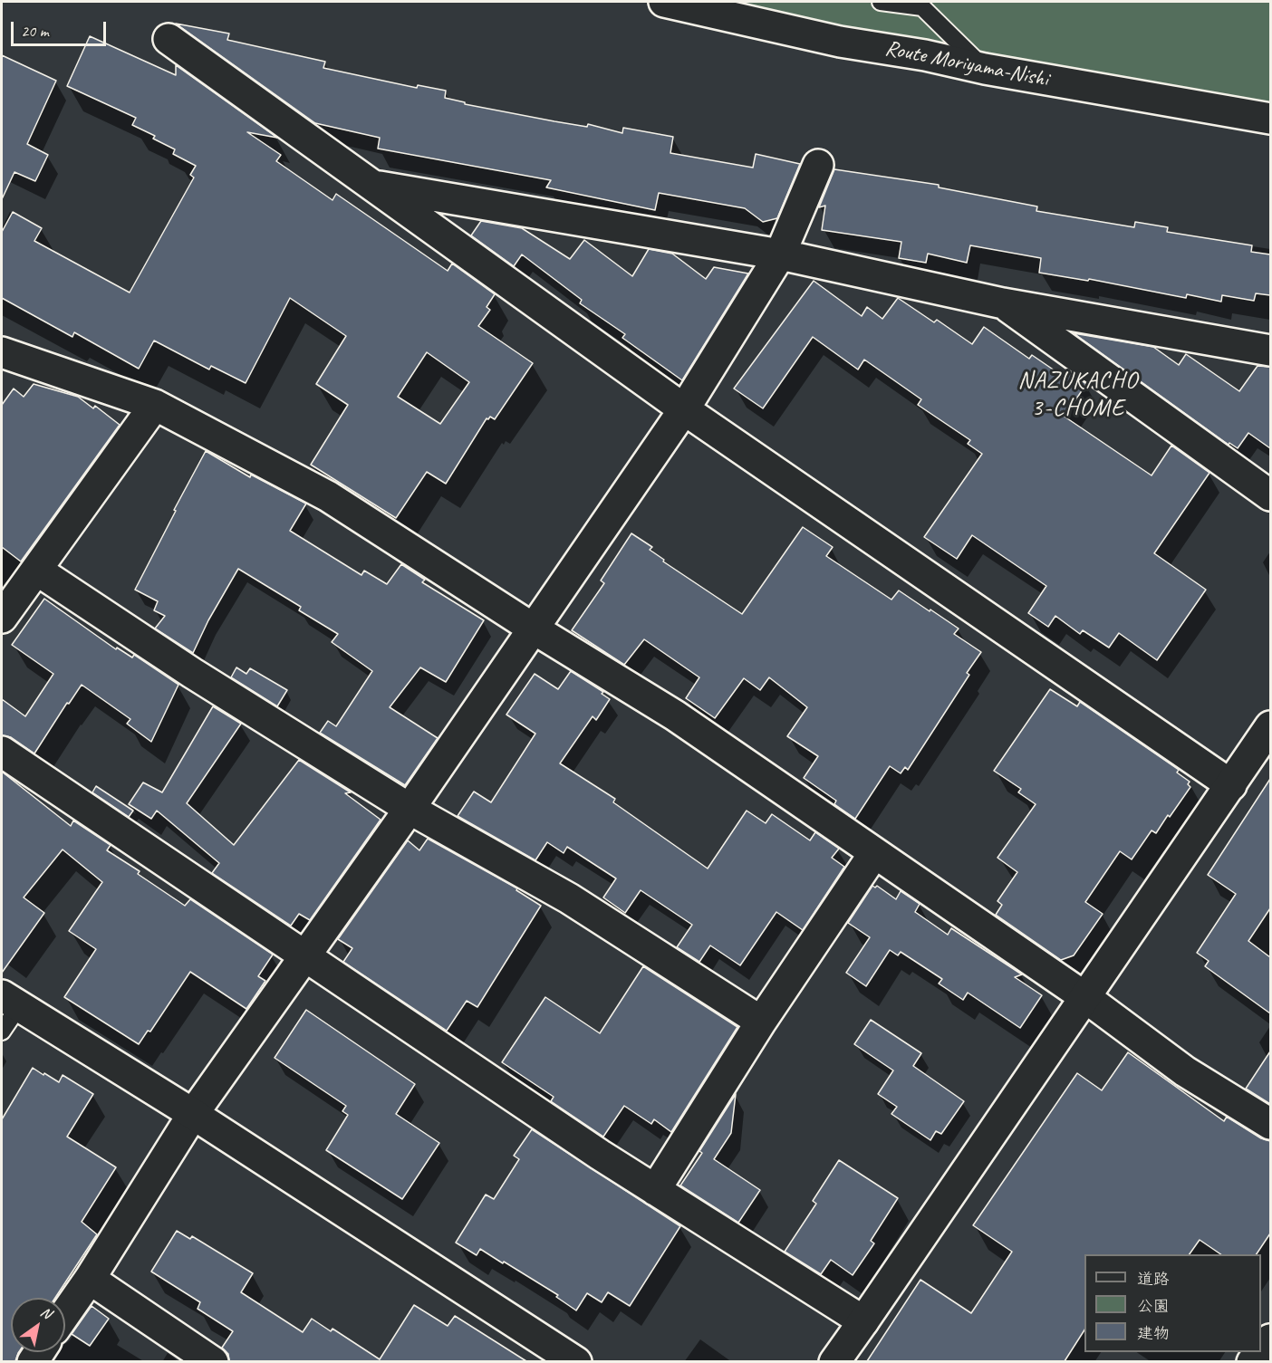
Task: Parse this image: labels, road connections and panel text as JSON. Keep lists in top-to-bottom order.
{
  "streets": {
    "street": ["Route Moriyama-Nishi"]
  },
  "districts": ["NAZUKACHO 3-CHOME"],
  "legend": ["道路", "公園", "建物"],
  "scale_bar": "20 m",
  "north": "top right"
}
